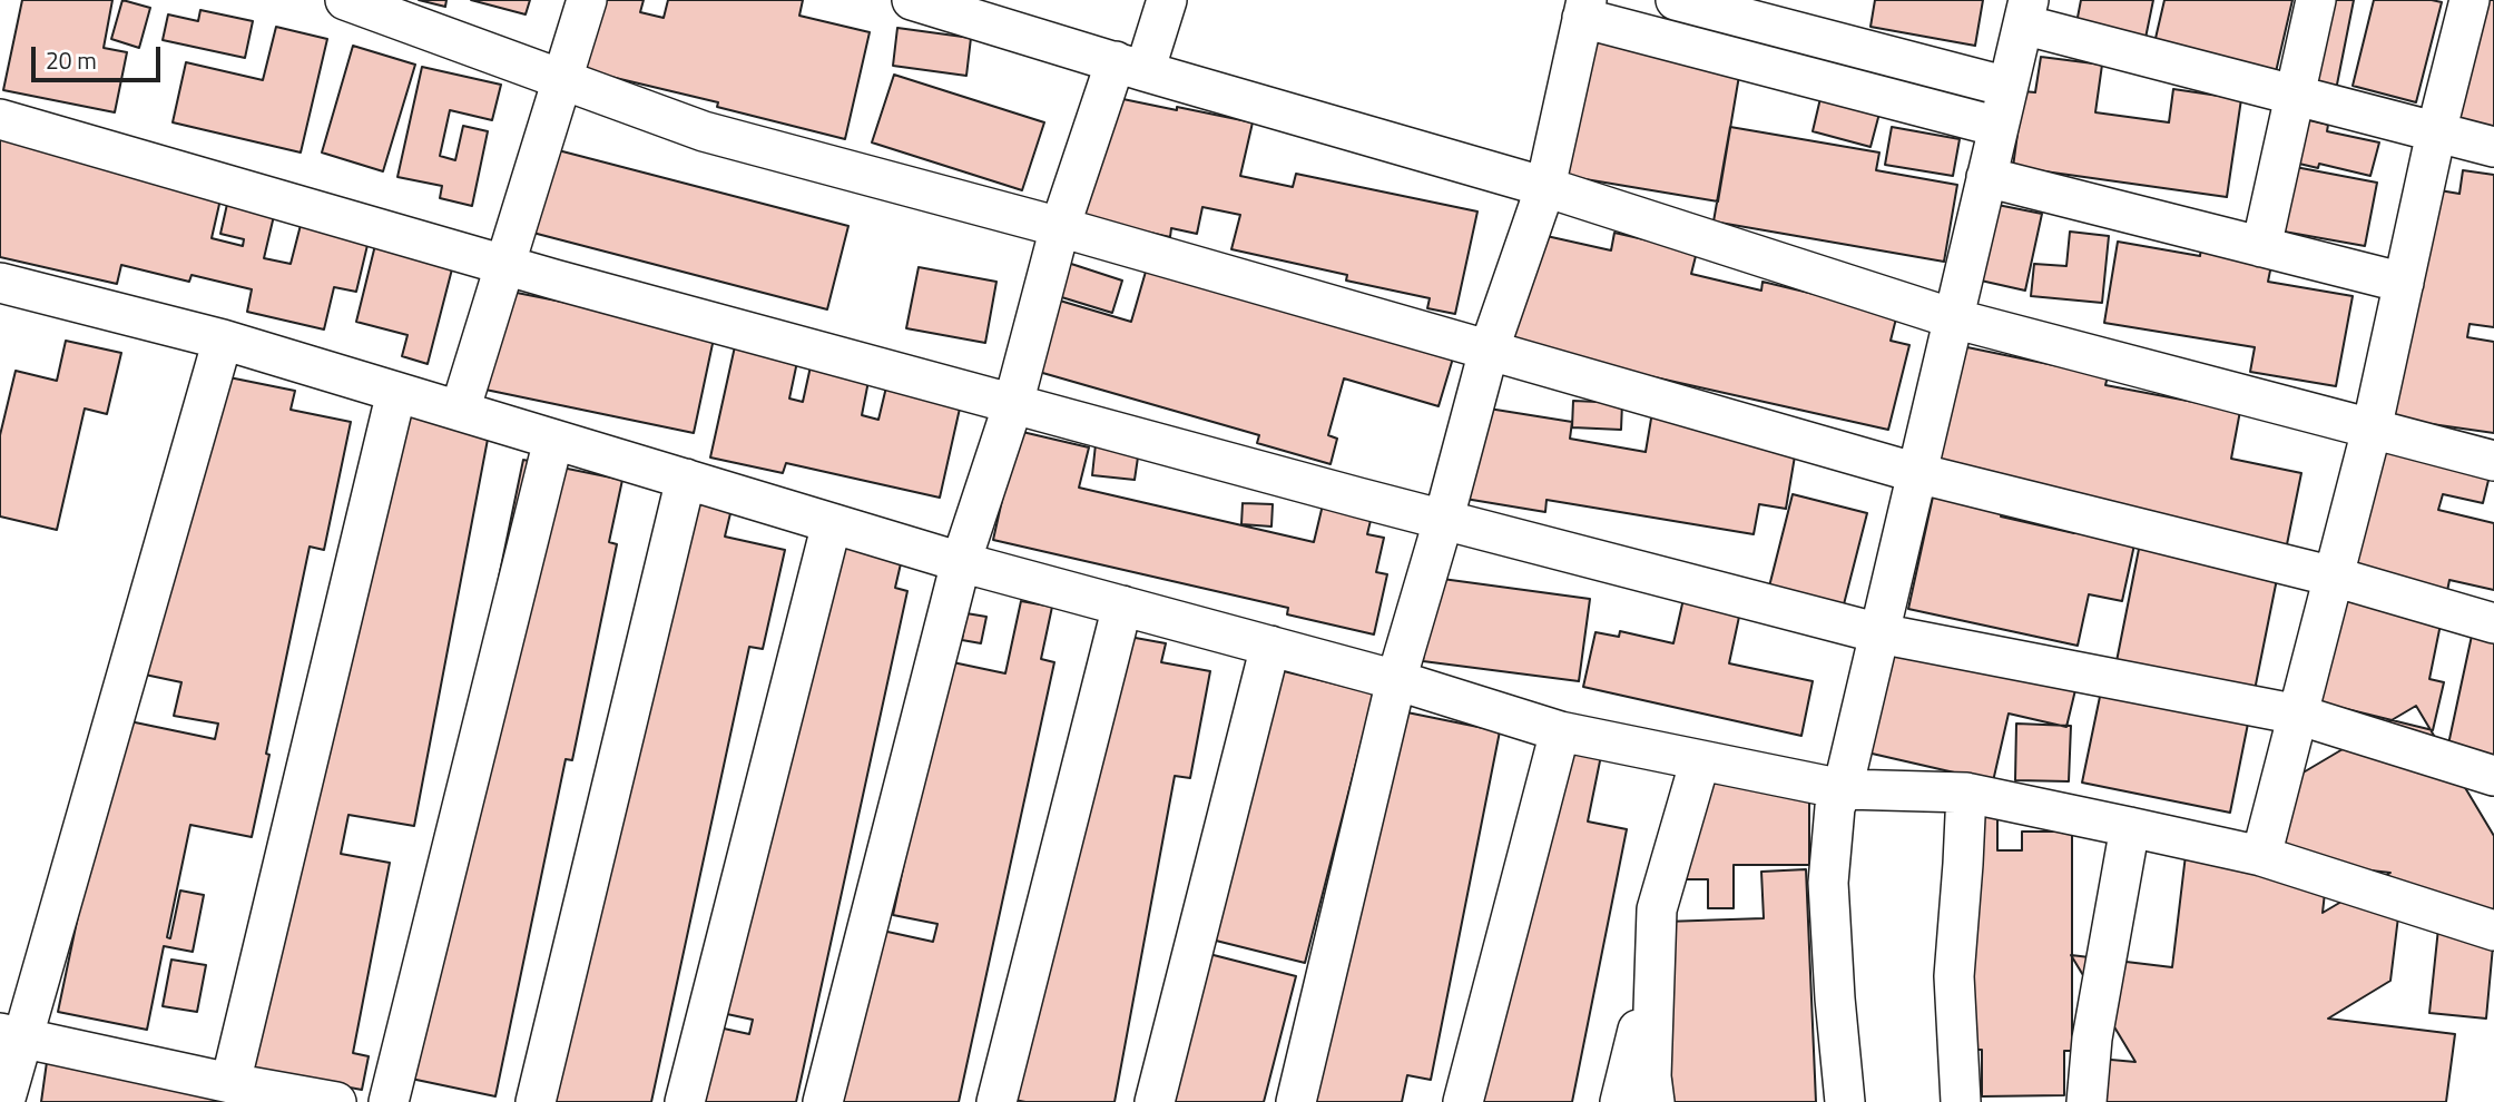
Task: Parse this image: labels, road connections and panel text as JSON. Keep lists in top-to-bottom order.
{
  "scale_bar": "20 m"
}
